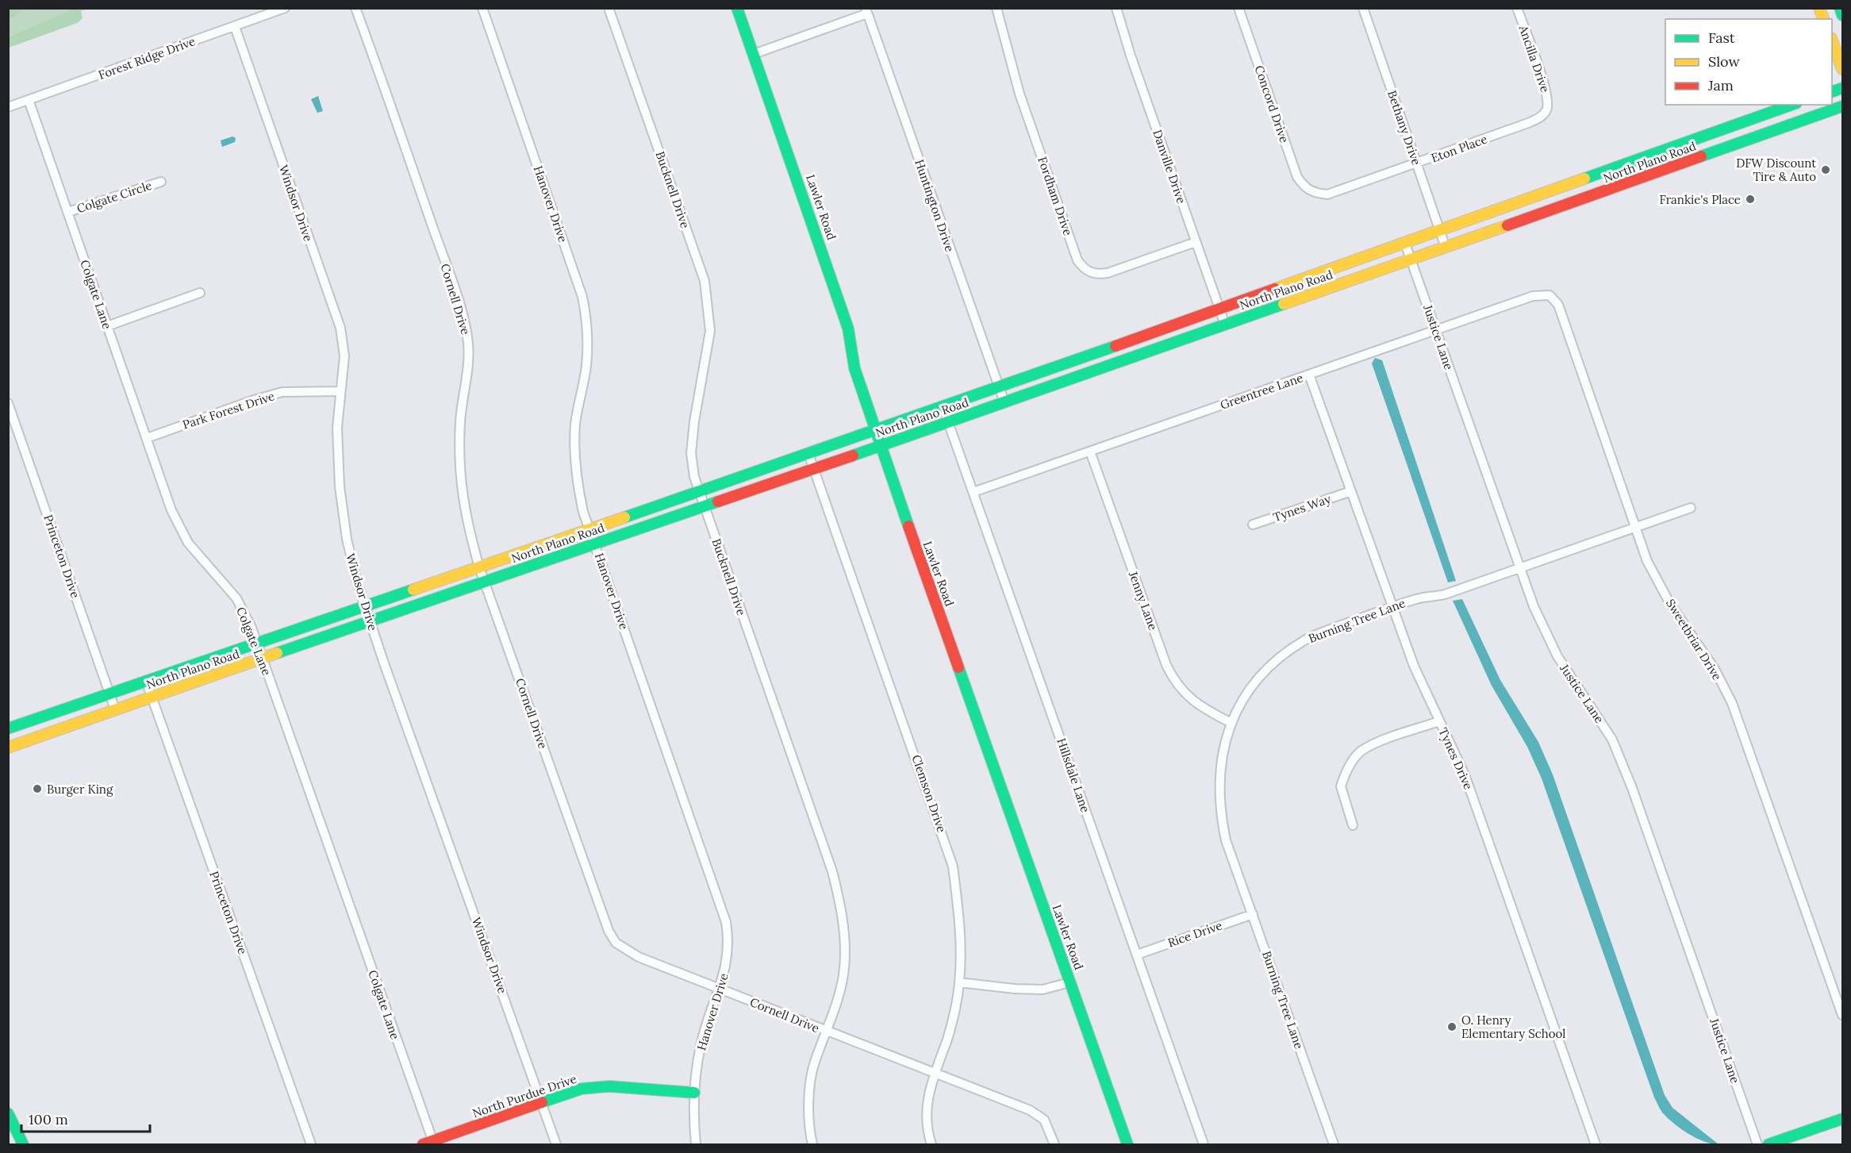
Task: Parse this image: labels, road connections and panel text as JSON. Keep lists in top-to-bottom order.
{
  "streets": {
    "main road": ["North Plano Road", "Lawler Road", "North Purdue Drive"],
    "street": [
      "Forest Ridge Drive",
      "Ancilla Drive",
      "Concord Drive",
      "Bethany Drive",
      "Eton Place",
      "Danville Drive",
      "Bucknell Drive",
      "Fordham Drive",
      "Colgate Circle",
      "Windsor Drive",
      "Hanover Drive",
      "Huntington Drive",
      "Colgate Lane",
      "Cornell Drive",
      "Justice Lane",
      "Greentree Lane",
      "Park Forest Drive",
      "Tynes Way",
      "Princeton Drive",
      "Jenny Lane",
      "Burning Tree Lane",
      "Sweetbriar Drive",
      "Tynes Drive",
      "Hillsdale Lane",
      "Clemson Drive",
      "Rice Drive"
    ]
  },
  "crossings": [
    ["Forest Ridge Drive", "Windsor Drive"],
    ["Forest Ridge Drive", "Colgate Lane"],
    ["Ancilla Drive", "Eton Place"],
    ["Concord Drive", "Eton Place"],
    ["Bethany Drive", "Eton Place"],
    ["Bethany Drive", "North Plano Road"],
    ["North Plano Road", "Danville Drive"],
    ["North Plano Road", "Bucknell Drive"],
    ["North Plano Road", "Windsor Drive"],
    ["North Plano Road", "Hanover Drive"],
    ["North Plano Road", "Huntington Drive"],
    ["North Plano Road", "Lawler Road"],
    ["North Plano Road", "Colgate Lane"],
    ["North Plano Road", "Cornell Drive"],
    ["North Plano Road", "Justice Lane"],
    ["North Plano Road", "Princeton Drive"],
    ["North Plano Road", "Hillsdale Lane"],
    ["North Plano Road", "Clemson Drive"],
    ["Danville Drive", "Fordham Drive"],
    ["Bucknell Drive", "Cornell Drive"],
    ["Colgate Circle", "Colgate Lane"],
    ["Windsor Drive", "Park Forest Drive"],
    ["Windsor Drive", "North Purdue Drive"],
    ["Hanover Drive", "Cornell Drive"],
    ["Hanover Drive", "North Purdue Drive"],
    ["Colgate Lane", "Park Forest Drive"],
    ["Colgate Lane", "North Purdue Drive"],
    ["Cornell Drive", "Clemson Drive"],
    ["Justice Lane", "Greentree Lane"],
    ["Justice Lane", "Burning Tree Lane"],
    ["Greentree Lane", "Jenny Lane"],
    ["Greentree Lane", "Sweetbriar Drive"],
    ["Greentree Lane", "Tynes Drive"],
    ["Greentree Lane", "Hillsdale Lane"],
    ["Tynes Way", "Tynes Drive"],
    ["Jenny Lane", "Burning Tree Lane"],
    ["Burning Tree Lane", "Sweetbriar Drive"],
    ["Burning Tree Lane", "Tynes Drive"],
    ["Burning Tree Lane", "Rice Drive"],
    ["Hillsdale Lane", "Rice Drive"]
  ],
  "places": [
    "DFW Discount Tire & Auto",
    "Frankie's Place",
    "Burger King",
    "O. Henry Elementary School"
  ],
  "legend": ["Fast", "Slow", "Jam"],
  "scale_bar": "100 m"
}
